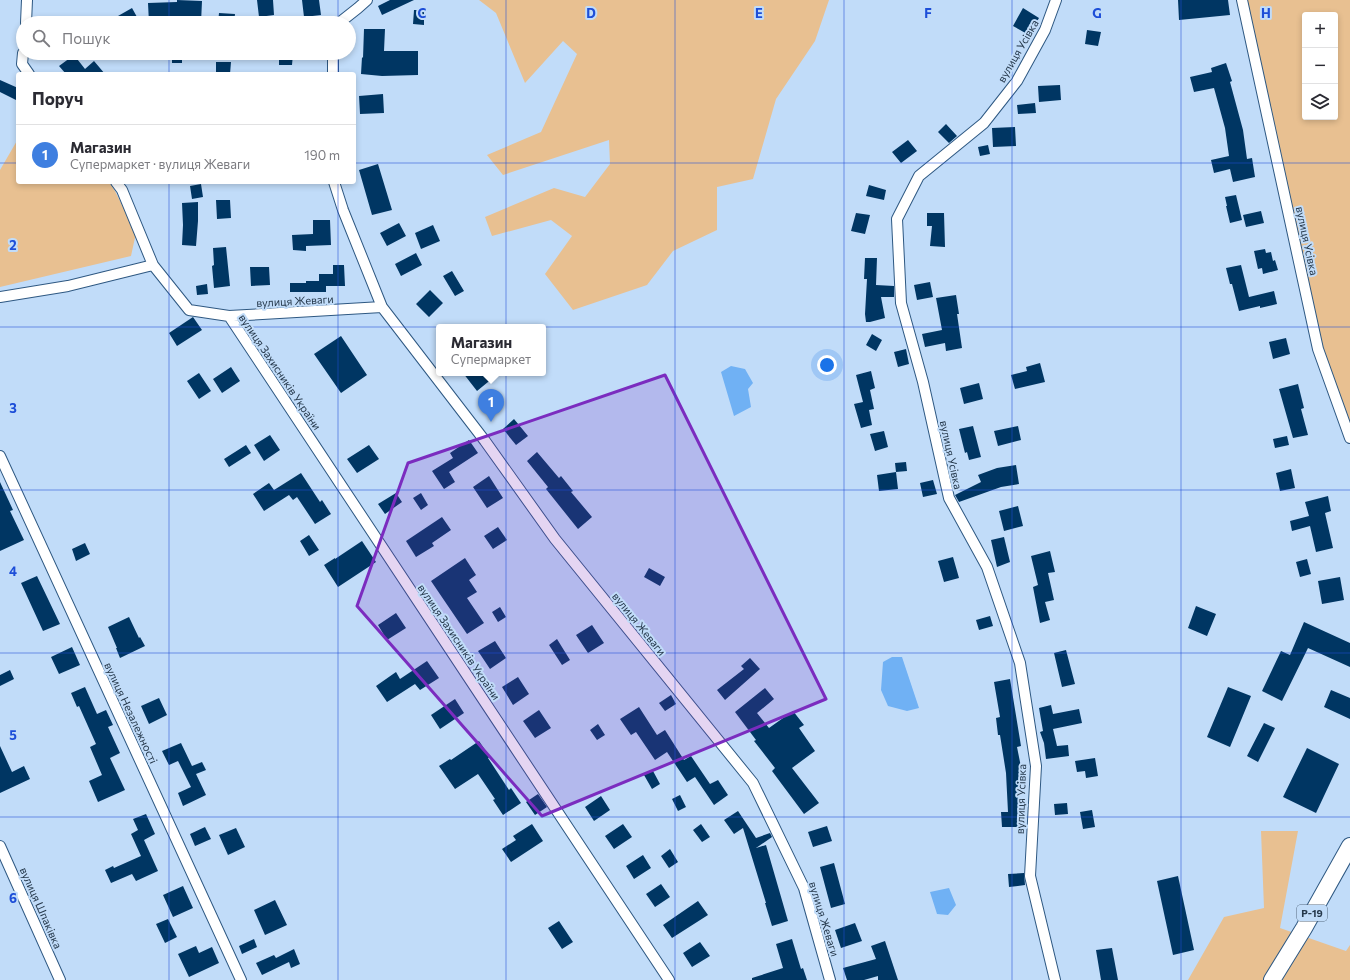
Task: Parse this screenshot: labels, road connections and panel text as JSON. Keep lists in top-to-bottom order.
{
  "streets": {
    "main road": ["Р-19"],
    "street": [
      "вулиця Усівка",
      "вулиця Жеваги",
      "вулиця Захисників України",
      "вулиця Незалежності",
      "вулиця Шпаківка"
    ]
  },
  "crossings": [
    ["вулиця Жеваги", "вулиця Захисників України"]
  ],
  "page": {
    "map_buttons": ["+", "−"],
    "search": "Пошук",
    "heading": "Поруч",
    "list": [
      {
        "mark": "1",
        "name": "Магазин",
        "note": "Супермаркет · вулиця Жеваги",
        "value": "190 m"
      }
    ],
    "popup": ["Магазин", "Супермаркет"],
    "pins": "1"
  },
  "grid": {
    "columns": [
      "C",
      "D",
      "E",
      "F",
      "G",
      "H"
    ],
    "rows": [
      "2",
      "3",
      "4",
      "5",
      "6"
    ]
  }
}
